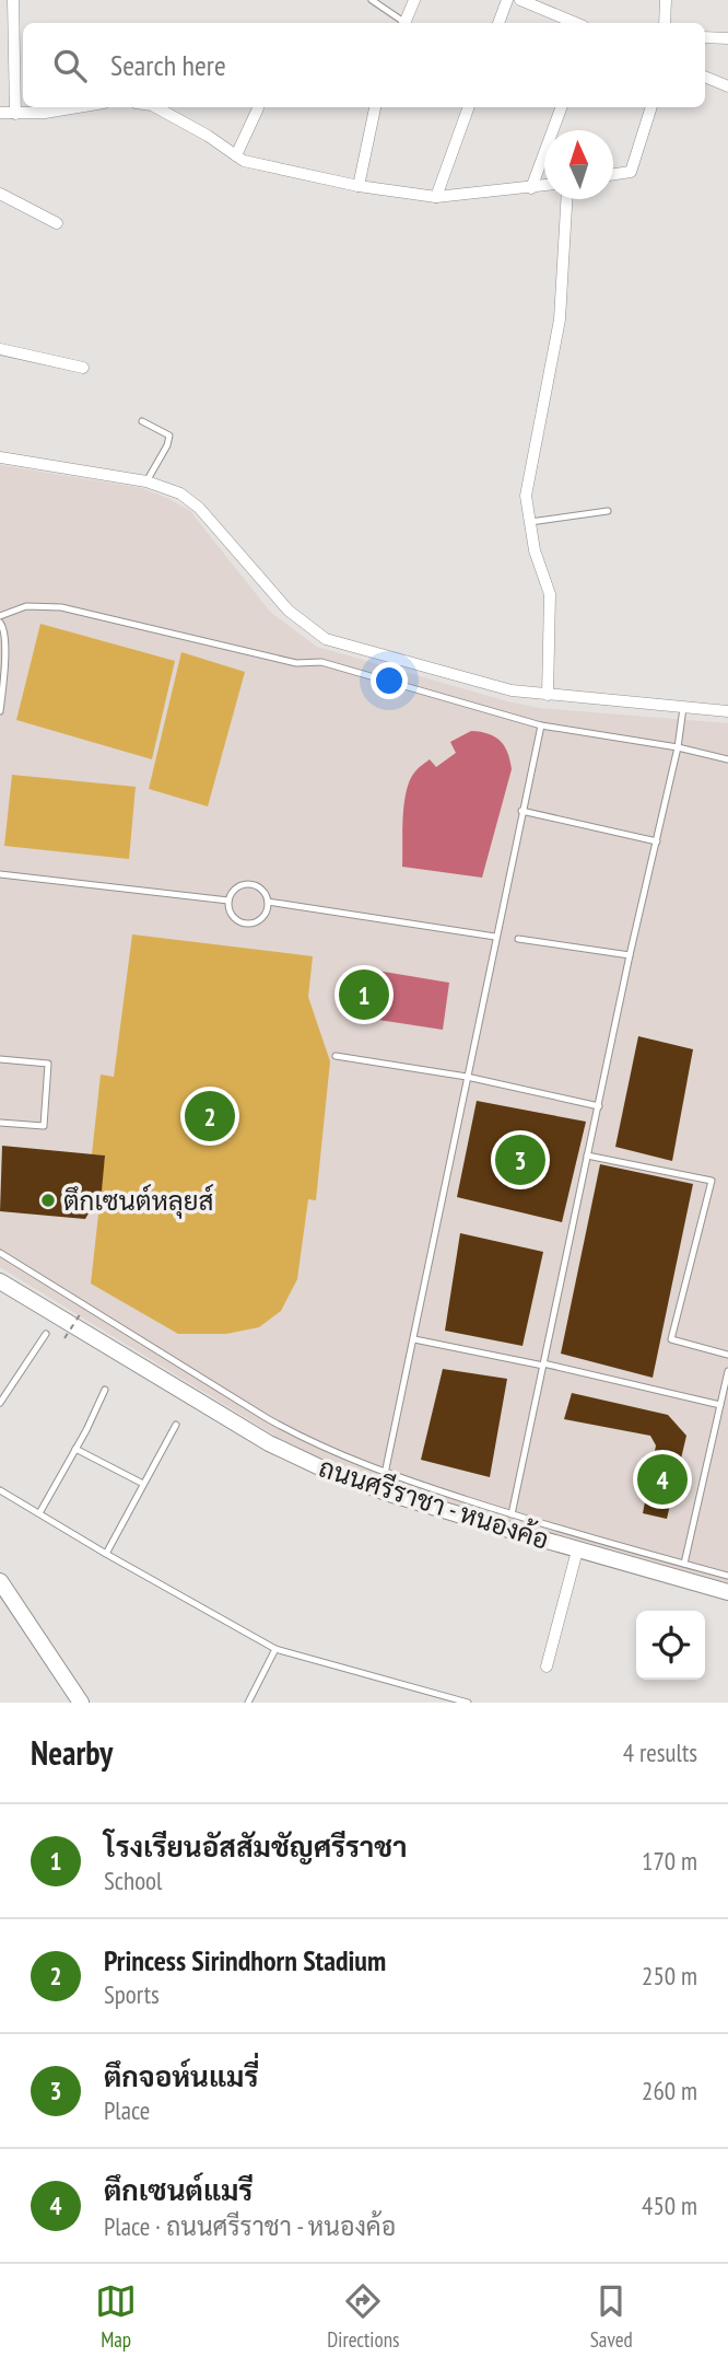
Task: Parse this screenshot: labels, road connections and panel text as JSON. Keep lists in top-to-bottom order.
{
  "streets": {
    "main road": ["ถนนศรีราชา - หนองค้อ"]
  },
  "places": ["ตึกเซนต์หลุยส์"],
  "north": "top",
  "page": {
    "search": "Search here",
    "pins": [
      "1",
      "2",
      "3",
      "4"
    ],
    "heading": ["Nearby", "4 results"],
    "list": [
      {
        "mark": "1",
        "name": "โรงเรียนอัสสัมชัญศรีราชา",
        "note": "School",
        "value": "170 m"
      },
      {
        "mark": "2",
        "name": "Princess Sirindhorn Stadium",
        "note": "Sports",
        "value": "250 m"
      },
      {
        "mark": "3",
        "name": "ตึกจอห์นแมรี่",
        "note": "Place",
        "value": "260 m"
      },
      {
        "mark": "4",
        "name": "ตึกเซนต์แมรี",
        "note": "Place · ถนนศรีราชา - หนองค้อ",
        "value": "450 m"
      }
    ],
    "nav": ["Map", "Directions", "Saved"]
  }
}
